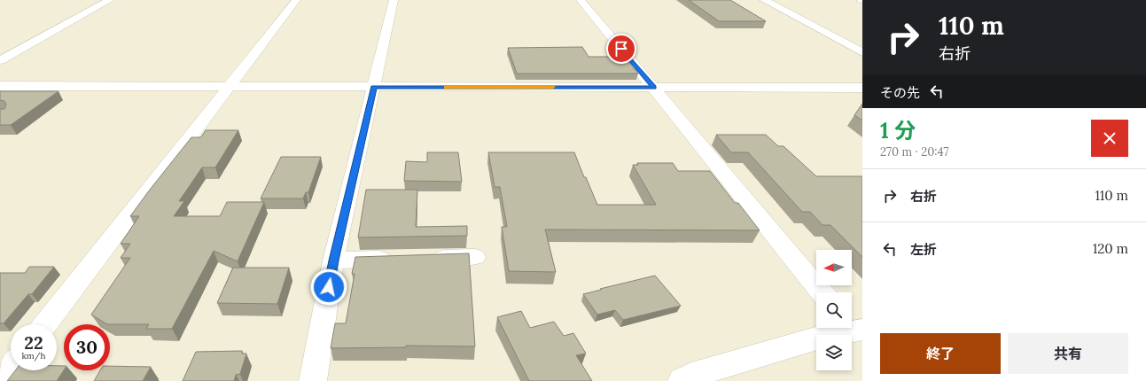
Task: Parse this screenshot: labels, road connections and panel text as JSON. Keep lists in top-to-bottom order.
{
  "north": "left",
  "page": {
    "turn": ["110 m", "右折"],
    "then": "その先",
    "heading": ["1 分", "270 m · 20:47"],
    "list": [
      {
        "name": "右折",
        "value": "110 m"
      },
      {
        "name": "左折",
        "value": "120 m"
      }
    ],
    "speed": "22 km/h",
    "limit": "30",
    "buttons": ["終了", "共有"]
  }
}
